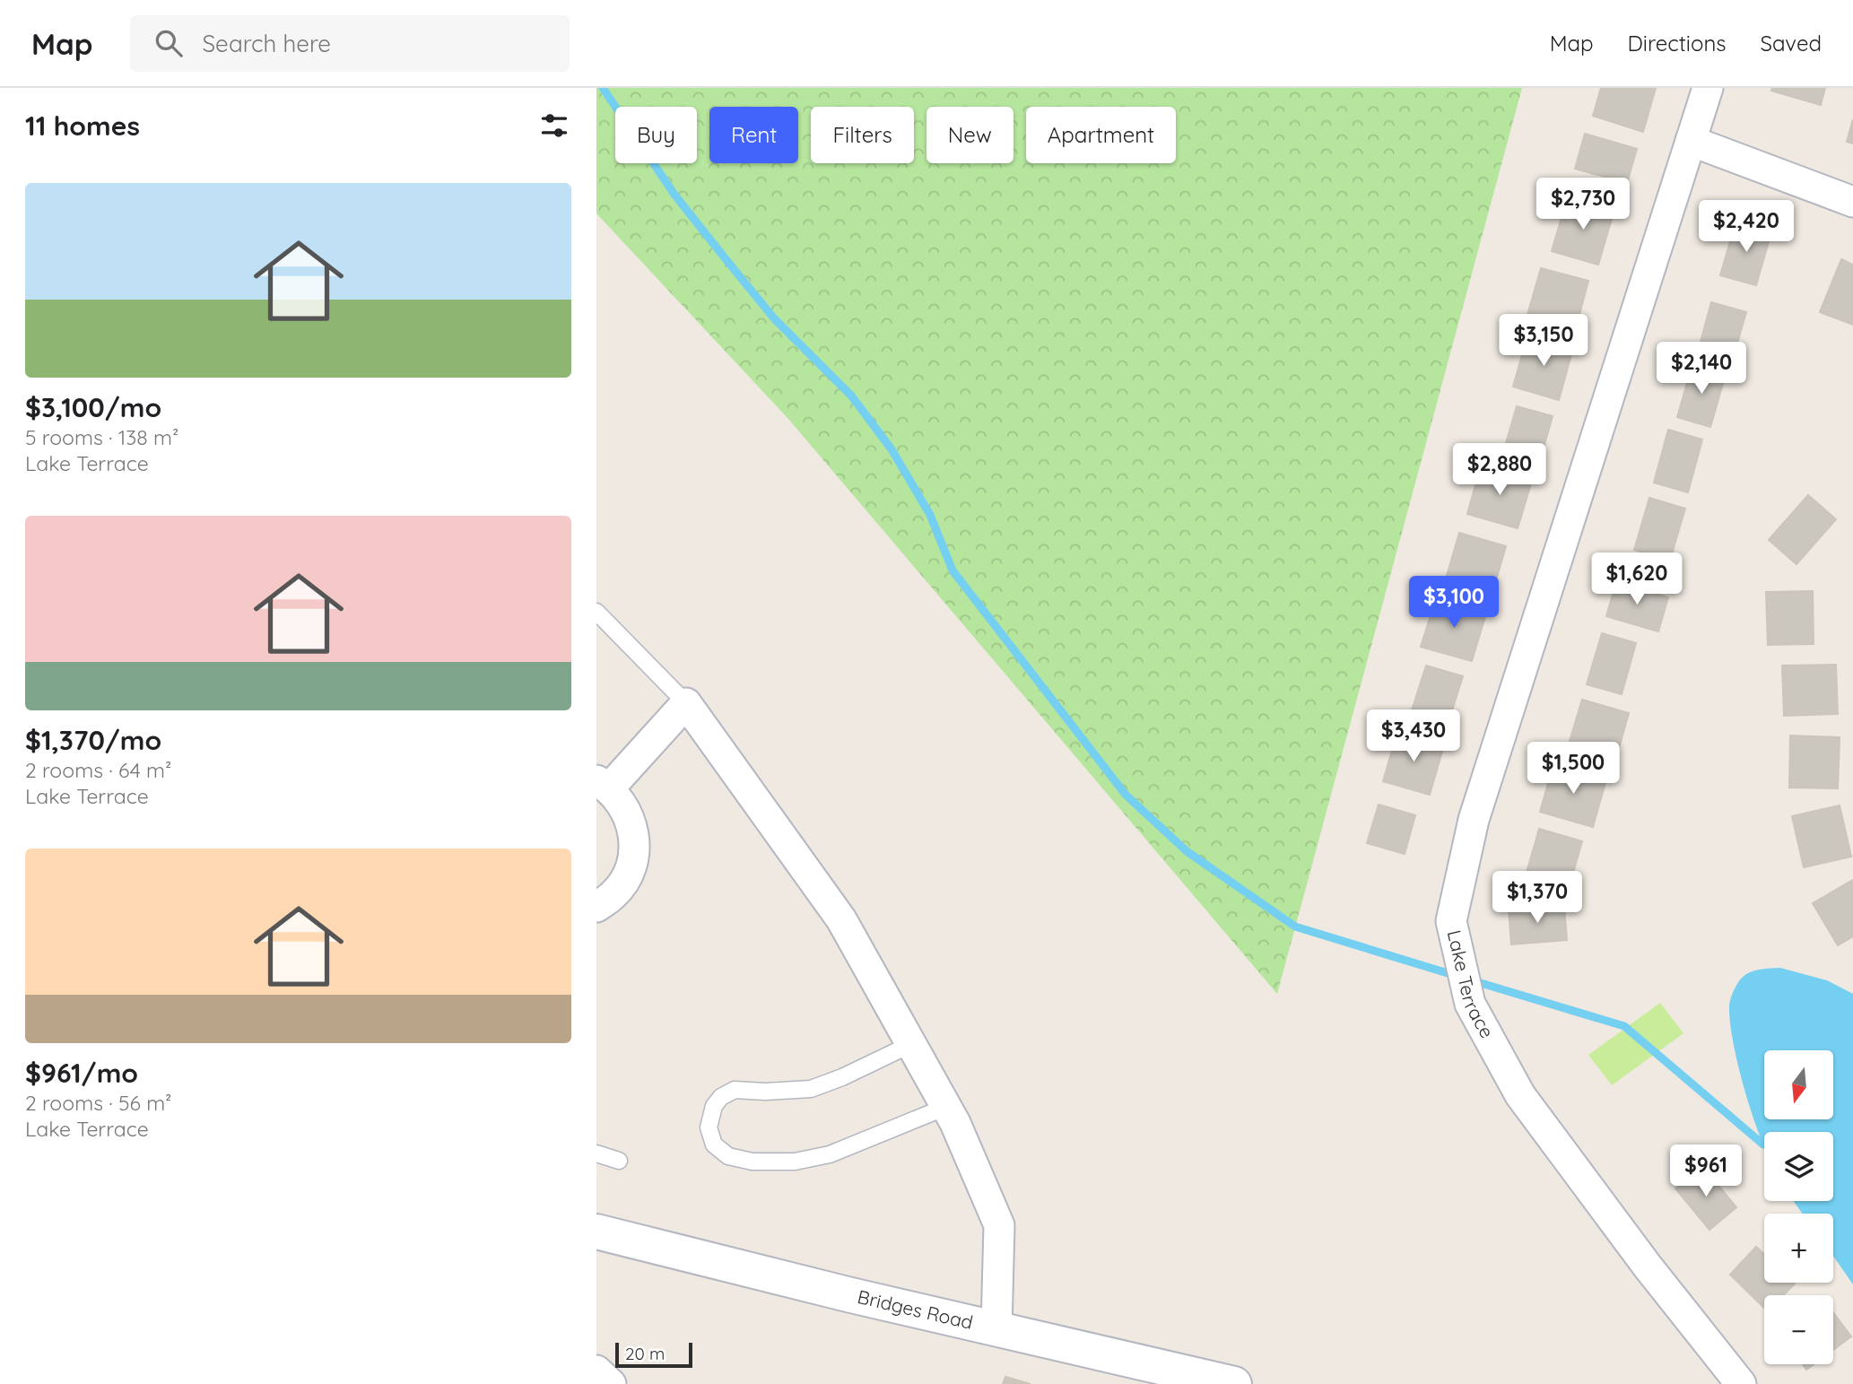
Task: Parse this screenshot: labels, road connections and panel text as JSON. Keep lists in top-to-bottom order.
{
  "streets": {
    "street": ["Lake Terrace", "Bridges Road"]
  },
  "scale_bar": "20 m",
  "north": "bottom",
  "page": {
    "header": "Map",
    "search": "Search here",
    "nav": ["Map", "Directions", "Saved"],
    "heading": "11 homes",
    "chip": [
      "Buy",
      "Rent",
      "Filters",
      "New",
      "Apartment"
    ],
    "list": [
      {
        "name": "$3,100/mo",
        "note": "5 rooms · 138 m² · Lake Terrace"
      },
      {
        "name": "$1,370/mo",
        "note": "2 rooms · 64 m² · Lake Terrace"
      },
      {
        "name": "$961/mo",
        "note": "2 rooms · 56 m² · Lake Terrace"
      }
    ],
    "price": [
      "$2,730",
      "$2,420",
      "$3,150",
      "$2,140",
      "$2,880",
      "$1,620",
      "$3,100",
      "$3,430",
      "$1,500",
      "$1,370",
      "$961"
    ],
    "map_buttons": ["+", "−"],
    "scale": "20 m"
  }
}
